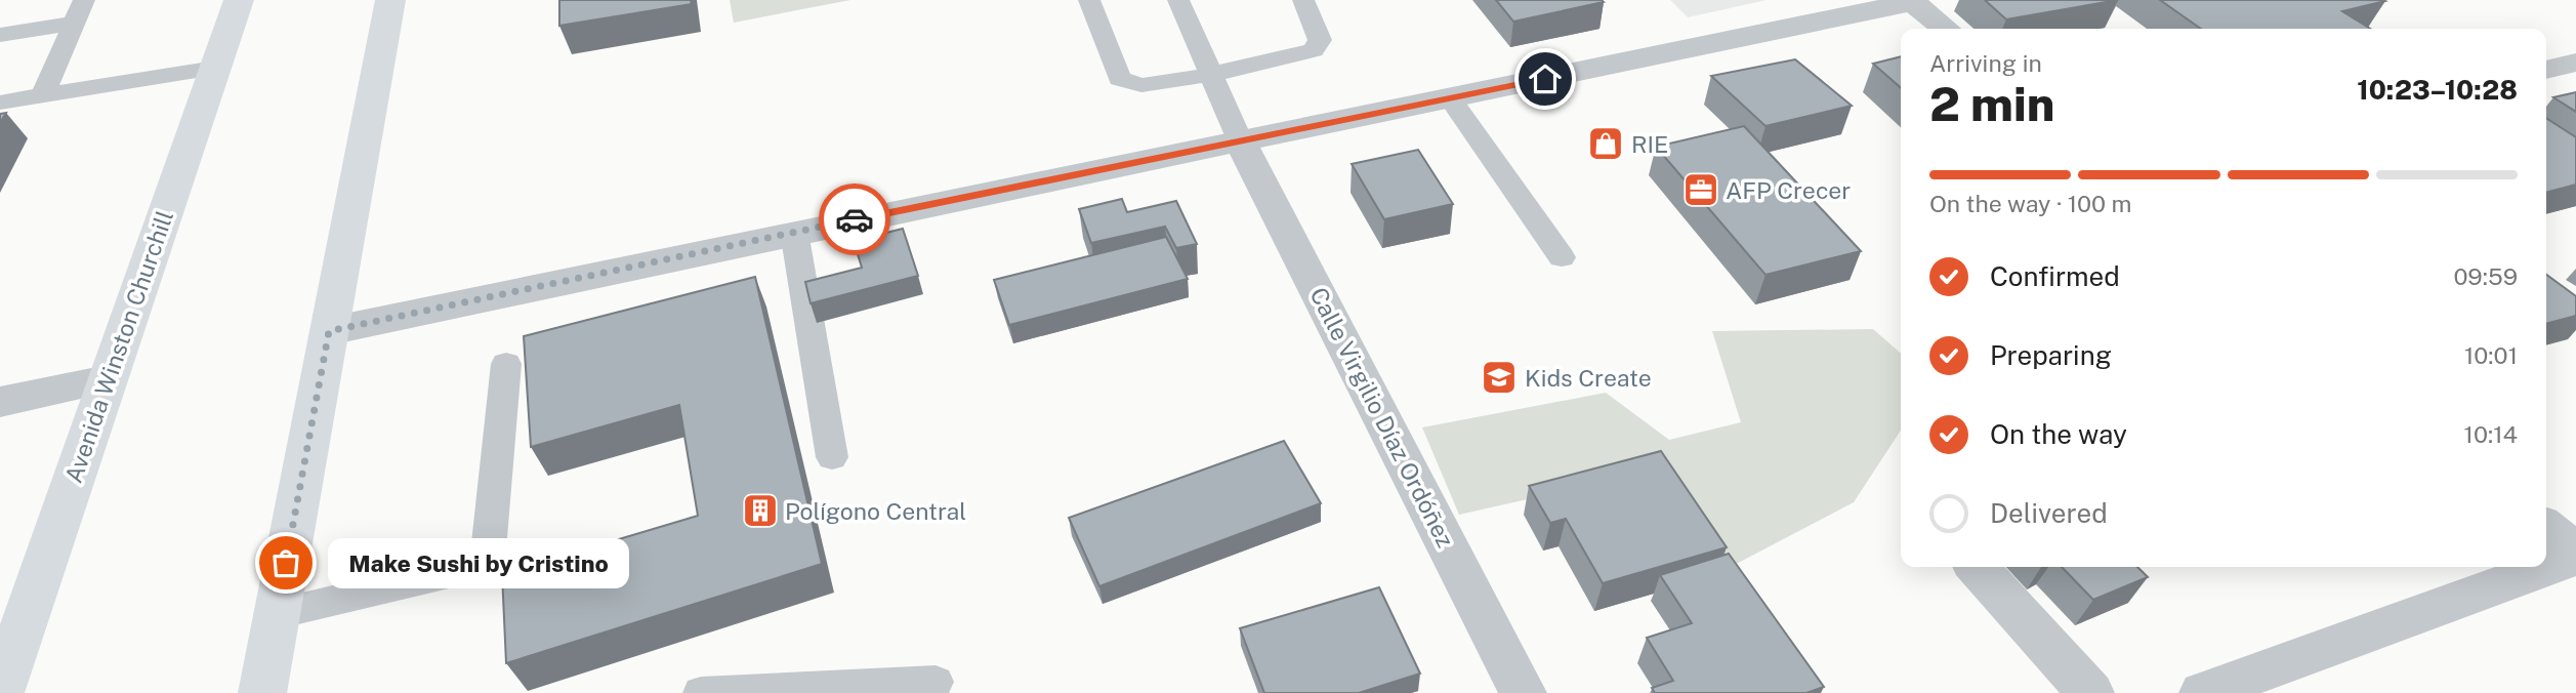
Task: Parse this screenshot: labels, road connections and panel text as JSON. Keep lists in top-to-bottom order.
{
  "streets": {
    "main road": ["Avenida Winston Churchill"],
    "street": ["Calle Virgilio Díaz Ordóñez"]
  },
  "places": {
    "shop": ["RIE"],
    "office": ["AFP Crecer"],
    "school or university": ["Kids Create"],
    "building": ["Polígono Central"],
    "other": ["Make Sushi by Cristino"]
  },
  "page": {
    "heading": ["2 min", "Arriving in", "10:23–10:28"],
    "bar": "On the way · 100 m",
    "list": [
      ["Confirmed", "09:59"],
      ["Preparing", "10:01"],
      ["On the way", "10:14"],
      "Delivered"
    ],
    "bubble": "Make Sushi by Cristino"
  }
}
